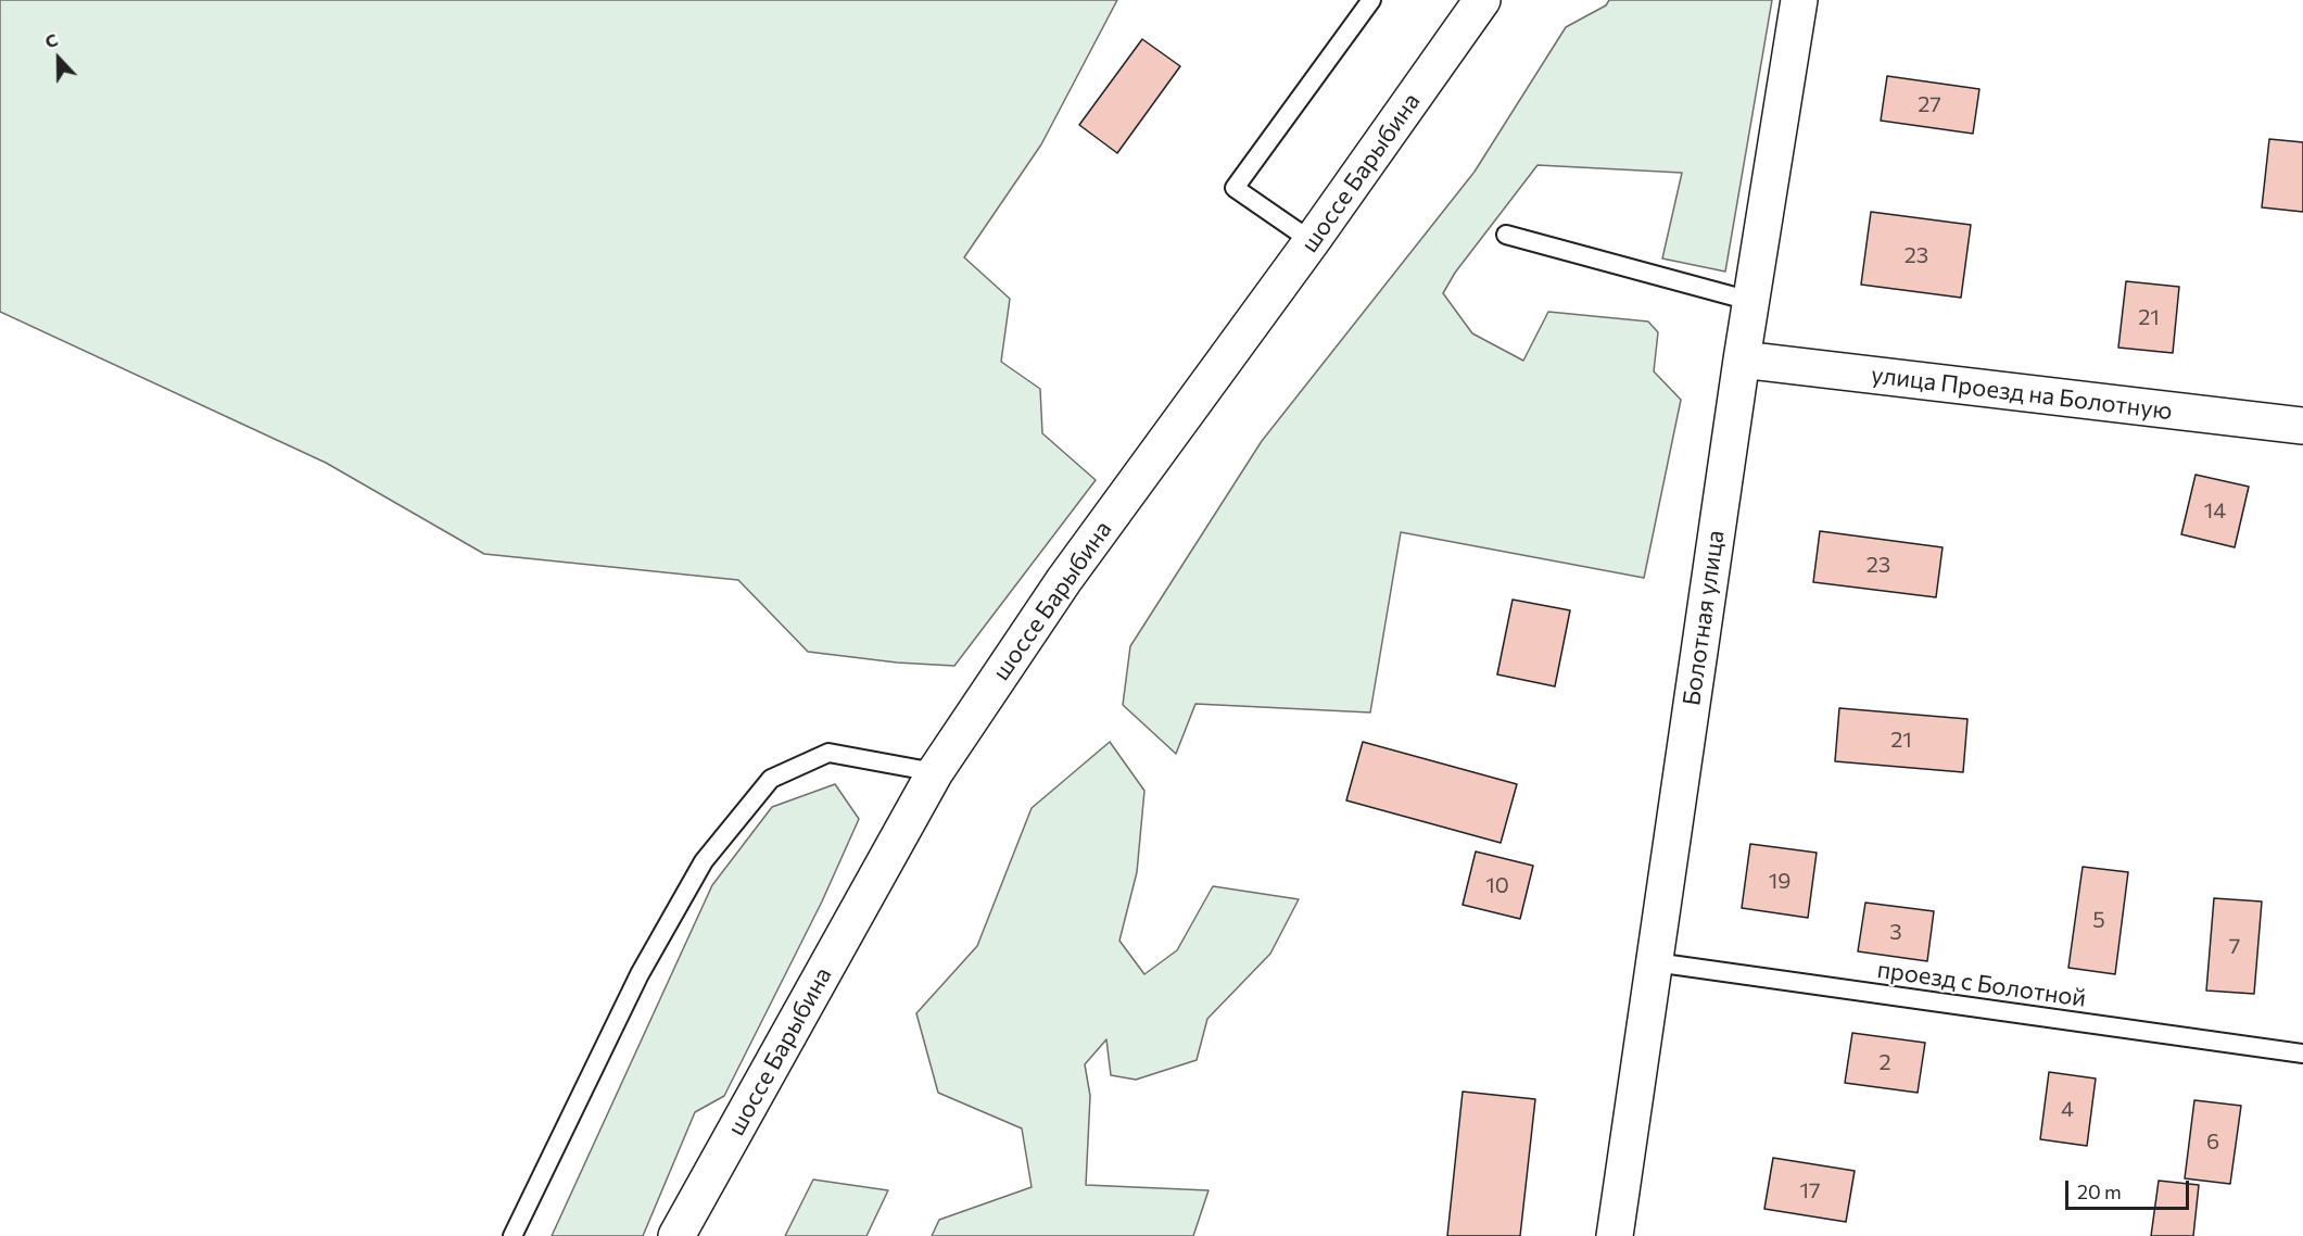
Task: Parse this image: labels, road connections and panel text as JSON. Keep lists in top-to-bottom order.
{
  "streets": {
    "street": ["шоссе Барыбина", "улица Проезд на Болотную", "Болотная улица"],
    "lane": ["проезд с Болотной"]
  },
  "crossings": [
    ["улица Проезд на Болотную", "Болотная улица"],
    ["Болотная улица", "проезд с Болотной"]
  ],
  "house_numbers": [
    "27",
    "23",
    "21",
    "14",
    "23",
    "21",
    "19",
    "10",
    "5",
    "3",
    "7",
    "2",
    "4",
    "6",
    "17"
  ],
  "scale_bar": "20 m",
  "north": "top"
}
